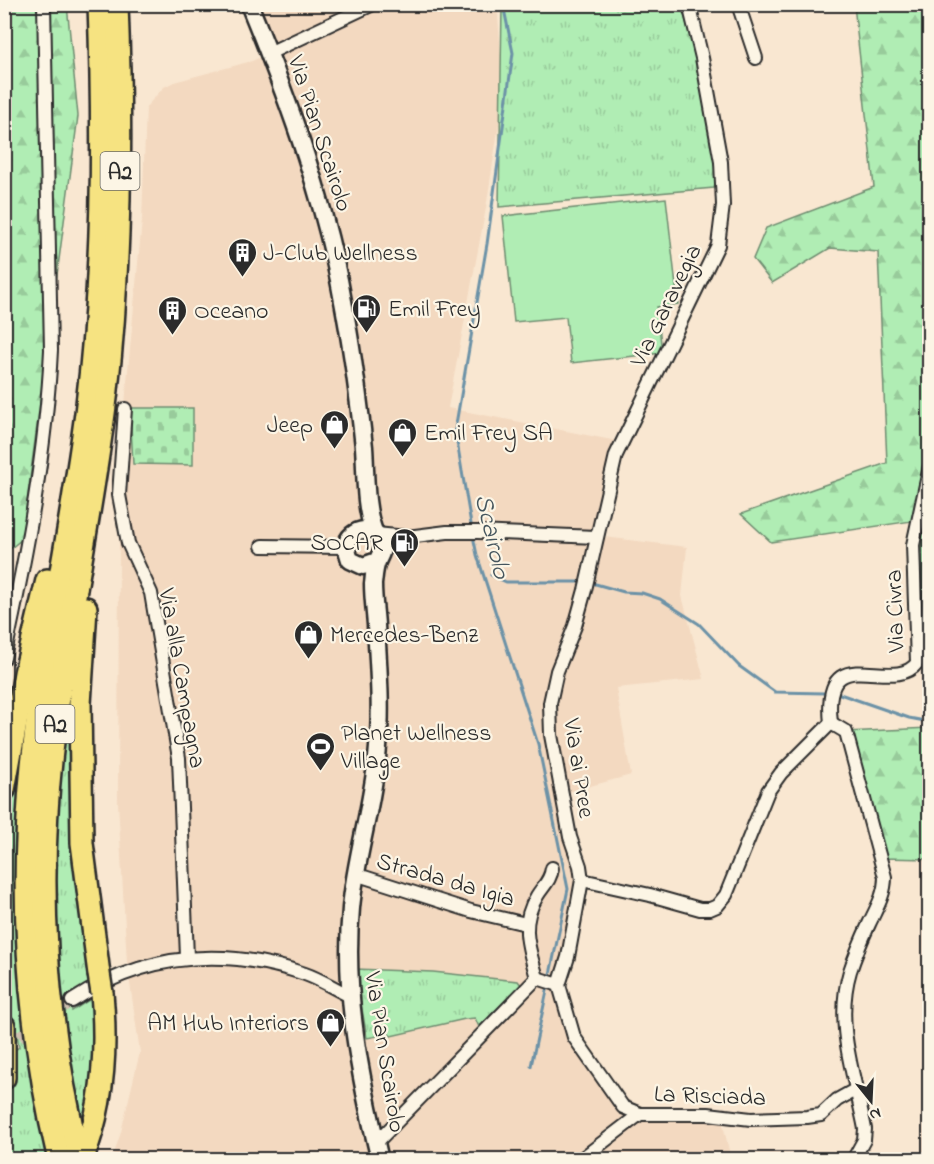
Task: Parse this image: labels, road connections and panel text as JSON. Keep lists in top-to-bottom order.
{
  "streets": {
    "highway": ["A2"],
    "main road": ["Via Pian Scairolo"],
    "street": [
      "Via Garavegia",
      "Via Civra",
      "Via alla Campagna",
      "Via ai Pree",
      "Strada da Igia",
      "La Risciada"
    ]
  },
  "crossings": [
    ["Via Pian Scairolo", "Strada da Igia"],
    ["Via Garavegia", "Via ai Pree"],
    ["Via ai Pree", "La Risciada"]
  ],
  "water": ["Scairolo"],
  "places": {
    "building": ["J-Club Wellness", "Oceano"],
    "fuel station": ["Emil Frey", "SOCAR"],
    "shop": [
      "Jeep",
      "Emil Frey SA",
      "Mercedes-Benz",
      "AM Hub Interiors"
    ],
    "sports": ["Planet Wellness Village"]
  },
  "north": "bottom"
}
